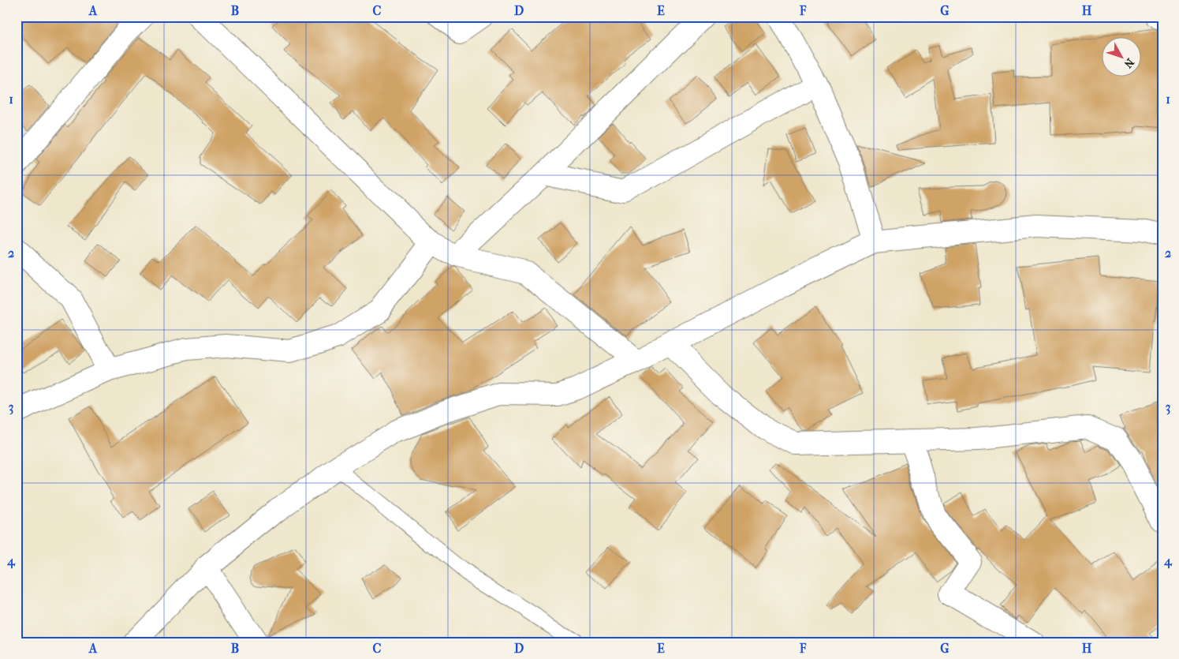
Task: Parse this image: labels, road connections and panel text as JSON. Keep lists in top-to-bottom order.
{
  "north": "bottom right",
  "grid": {
    "columns": [
      "A",
      "B",
      "C",
      "D",
      "E",
      "F",
      "G",
      "H"
    ],
    "rows": [
      "1",
      "2",
      "3",
      "4"
    ]
  }
}
